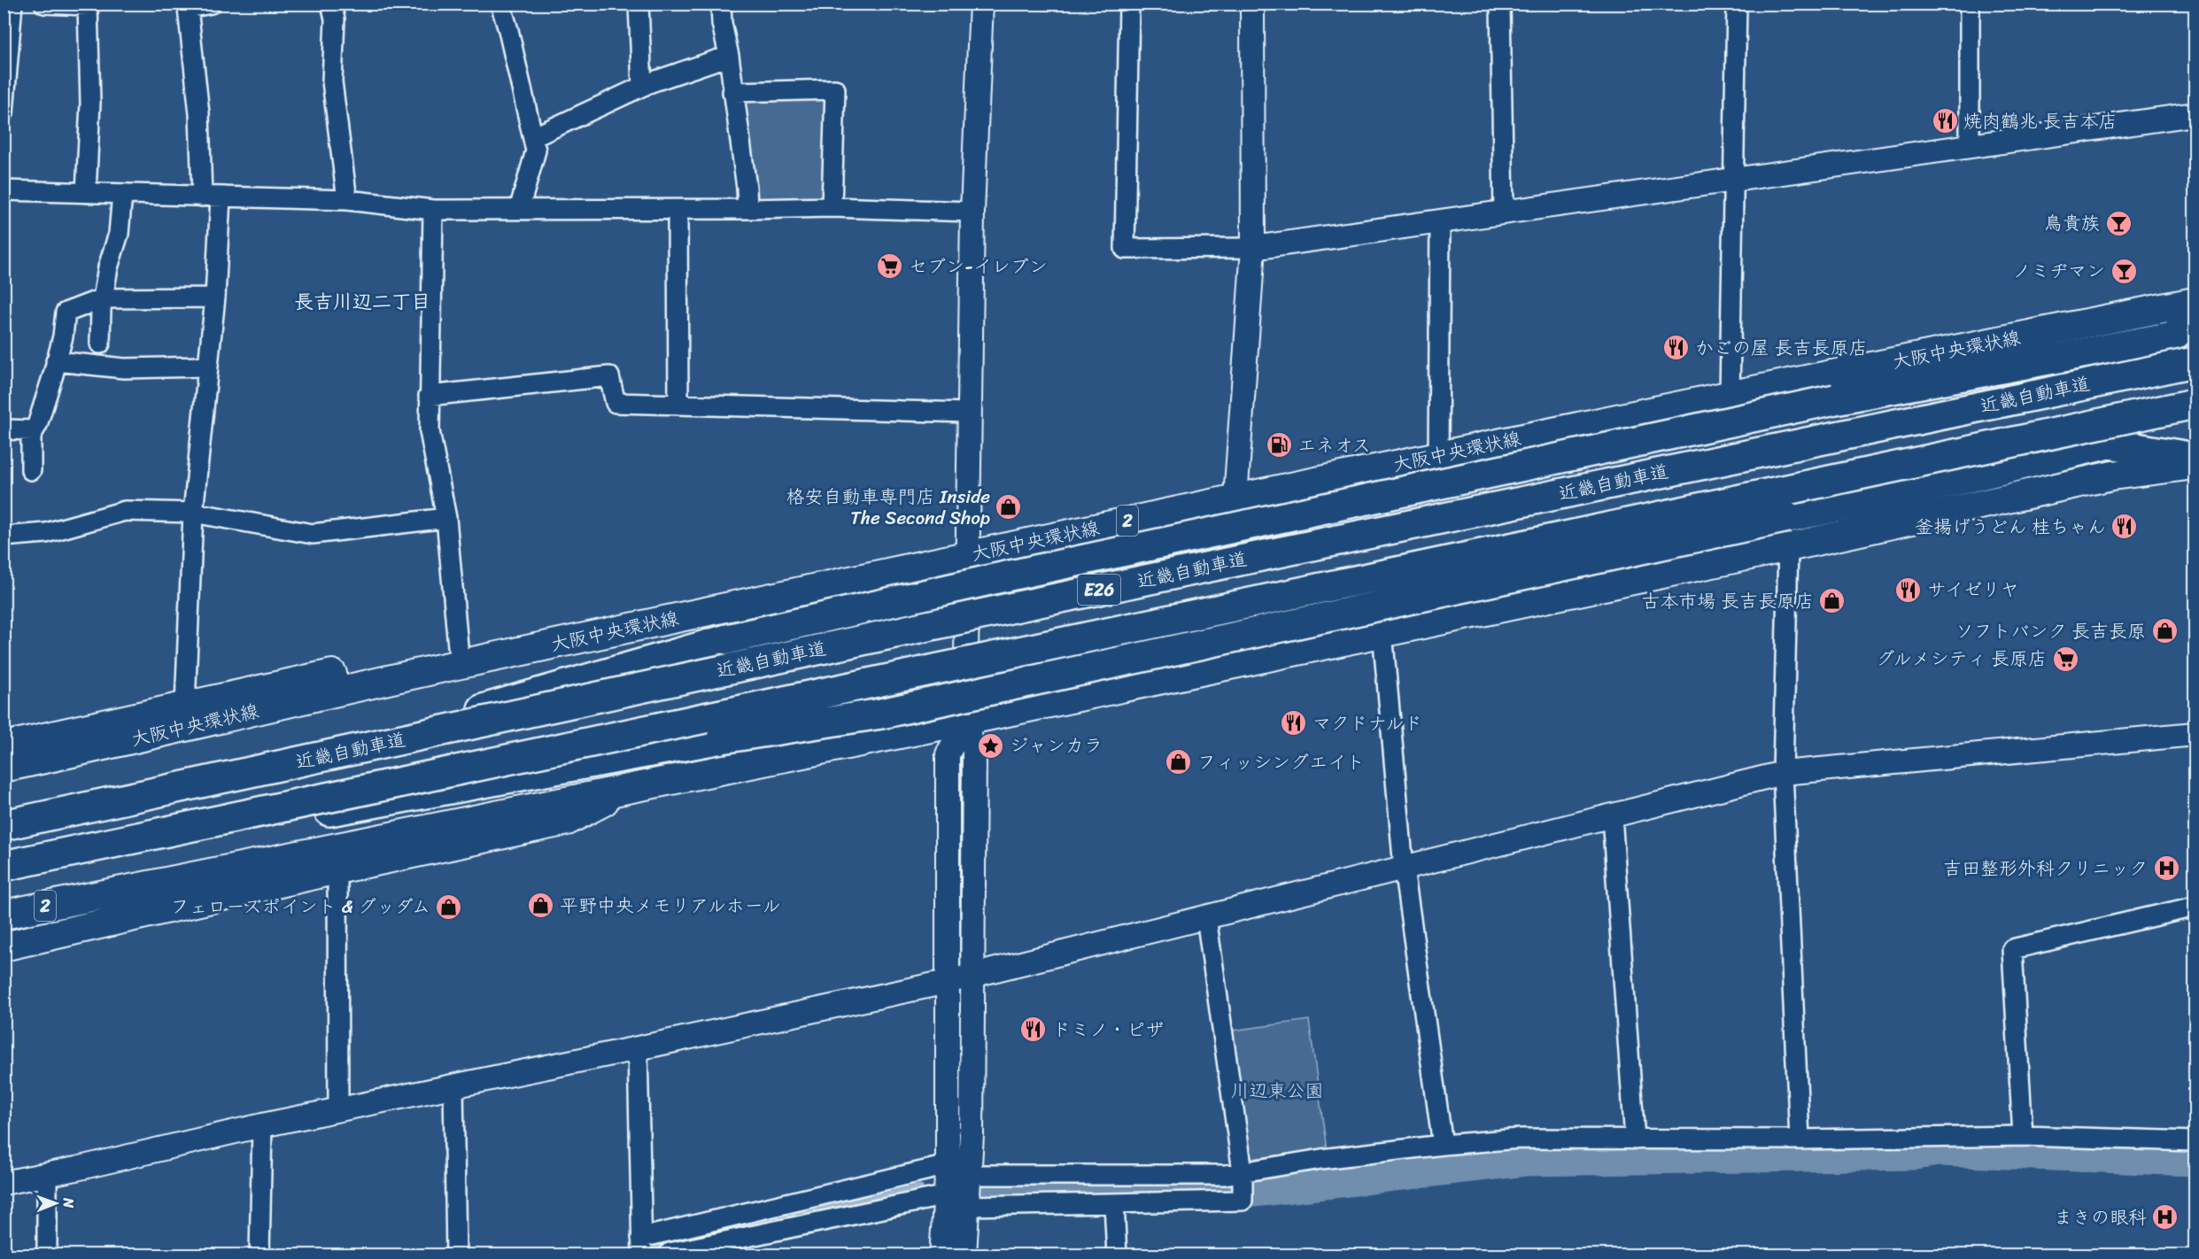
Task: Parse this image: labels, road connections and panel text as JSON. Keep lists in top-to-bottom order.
{
  "streets": {
    "highway": ["近畿自動車道", "E26"],
    "main road": ["大阪中央環状線", "2"]
  },
  "districts": ["長吉川辺二丁目"],
  "parks": ["川辺東公園"],
  "places": {
    "restaurant": [
      "焼肉鶴兆 長吉本店",
      "かごの屋 長吉長原店",
      "釜揚げうどん 桂ちゃん",
      "サイゼリヤ",
      "マクドナルド",
      "ドミノ・ピザ"
    ],
    "bar": ["鳥貴族", "ノミヂマン"],
    "supermarket": ["セブン-イレブン", "グルメシティ 長原店"],
    "fuel station": ["エネオス"],
    "shop": [
      "格安自動車専門店 Inside The Second Shop",
      "古本市場 長吉長原店",
      "ソフトバンク 長吉長原",
      "フィッシングエイト",
      "平野中央メモリアルホール",
      "フェローズポイント & グッダム"
    ],
    "place": ["ジャンカラ"],
    "hospital": ["吉田整形外科クリニック", "まきの眼科"]
  },
  "north": "right"
}
